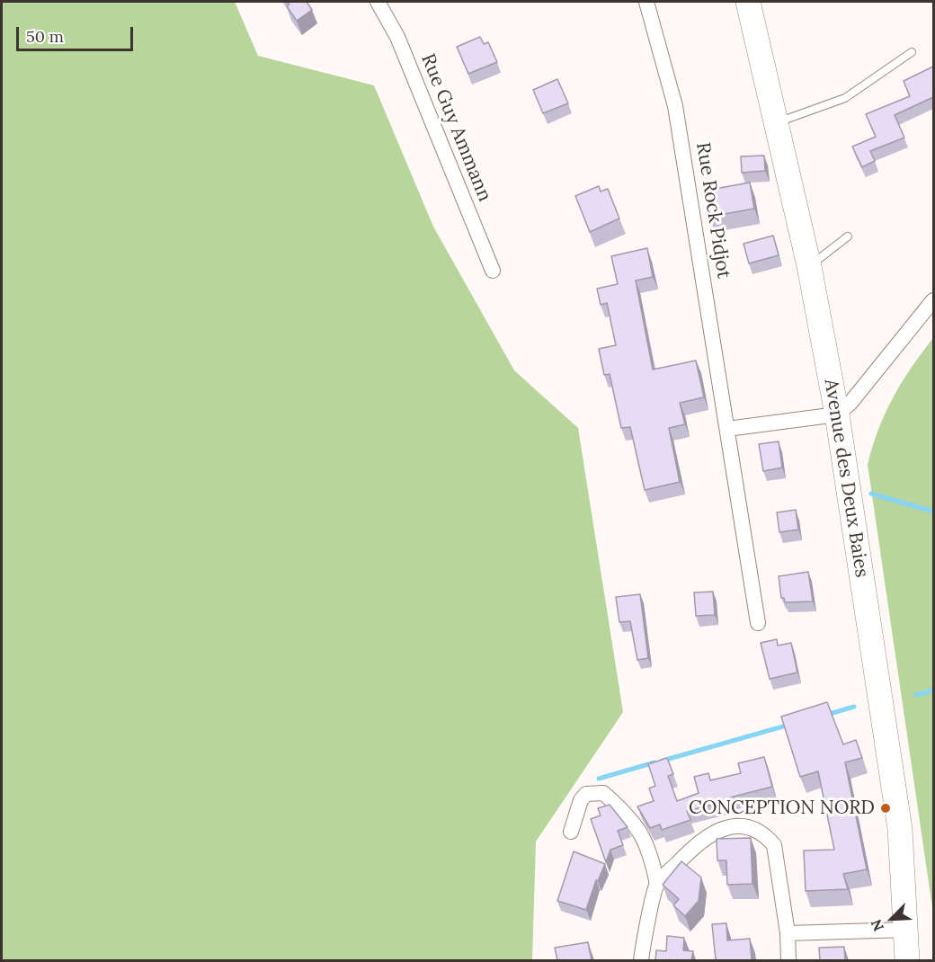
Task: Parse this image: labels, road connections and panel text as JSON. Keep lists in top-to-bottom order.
{
  "streets": {
    "main road": ["Avenue des Deux Baies"],
    "street": ["Rue Guy Ammann", "Rue Rock Pidjot"]
  },
  "places": ["CONCEPTION NORD"],
  "scale_bar": "50 m",
  "north": "bottom left"
}
